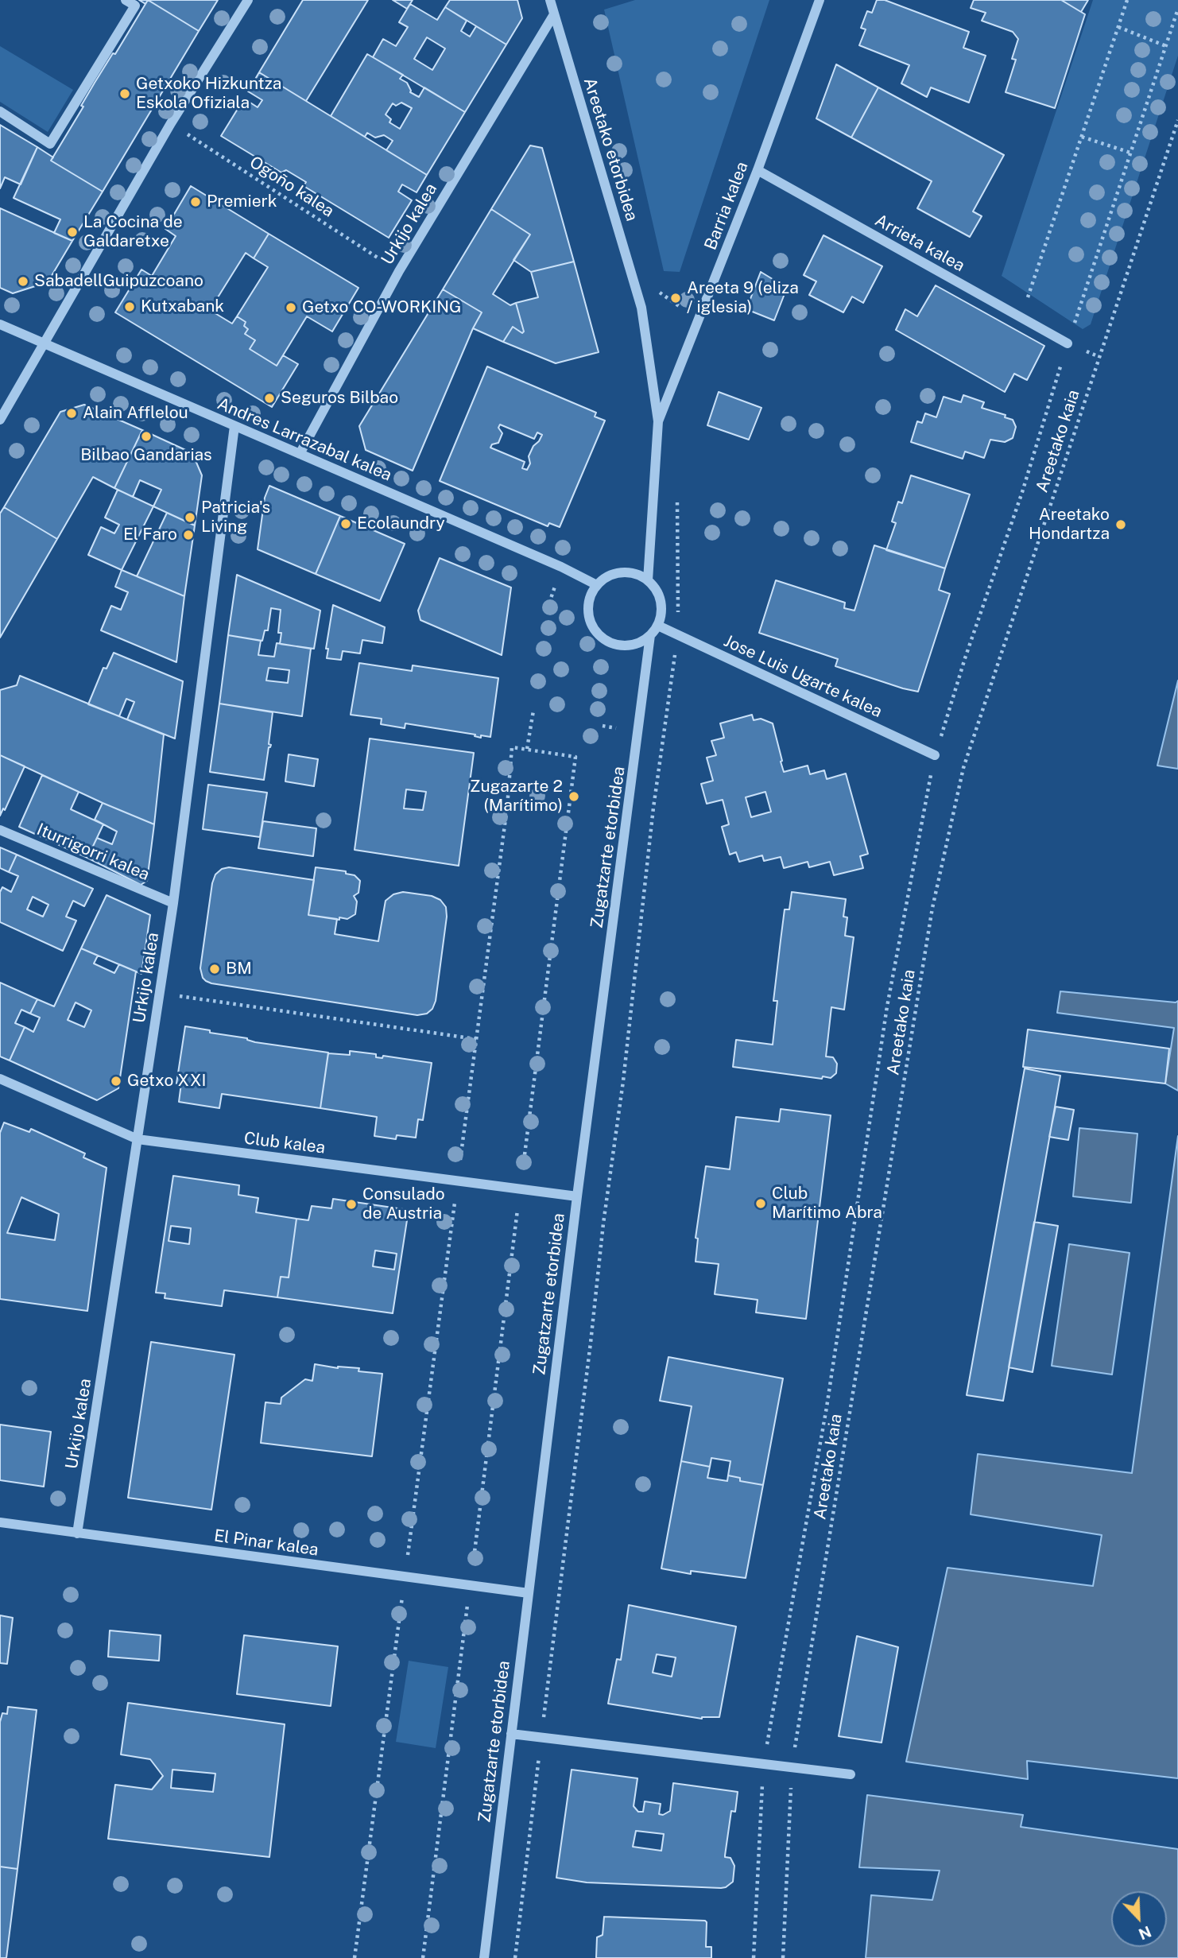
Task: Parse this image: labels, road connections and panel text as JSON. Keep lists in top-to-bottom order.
{
  "streets": {
    "street": [
      "Areetako etorbidea",
      "Barria kalea",
      "Urkijo kalea",
      "Arrieta kalea",
      "Andres Larrazabal kalea",
      "Jose Luis Ugarte kalea",
      "Zugatzarte etorbidea",
      "Iturrigorri kalea",
      "Club kalea",
      "El Pinar kalea"
    ],
    "path": ["Ogoño kalea", "Areetako kaia"]
  },
  "crossings": [
    ["Areetako etorbidea", "Barria kalea"],
    ["Areetako etorbidea", "Urkijo kalea"],
    ["Ogoño kalea", "Urkijo kalea"],
    ["Barria kalea", "Arrieta kalea"],
    ["Urkijo kalea", "Andres Larrazabal kalea"],
    ["Urkijo kalea", "Iturrigorri kalea"],
    ["Urkijo kalea", "Club kalea"],
    ["Urkijo kalea", "El Pinar kalea"],
    ["Andres Larrazabal kalea", "Jose Luis Ugarte kalea"],
    ["Andres Larrazabal kalea", "Zugatzarte etorbidea"],
    ["Jose Luis Ugarte kalea", "Zugatzarte etorbidea"],
    ["Zugatzarte etorbidea", "Club kalea"],
    ["Zugatzarte etorbidea", "El Pinar kalea"]
  ],
  "places": [
    "Getxoko Hizkuntza Eskola Ofiziala",
    "Premierk",
    "La Cocina de Galdaretxe",
    "SabadellGuipuzcoano",
    "Areeta 9 (eliza / iglesia)",
    "Kutxabank",
    "Getxo CO-WORKING",
    "Seguros Bilbao",
    "Alain Afflelou",
    "Bilbao Gandarias",
    "Patricia's Living",
    "Ecolaundry",
    "Areetako Hondartza",
    "El Faro",
    "Zugazarte 2 (Marítimo)",
    "BM",
    "Getxo XXI",
    "Club Marítimo Abra",
    "Consulado de Austria"
  ],
  "north": "bottom right"
}
